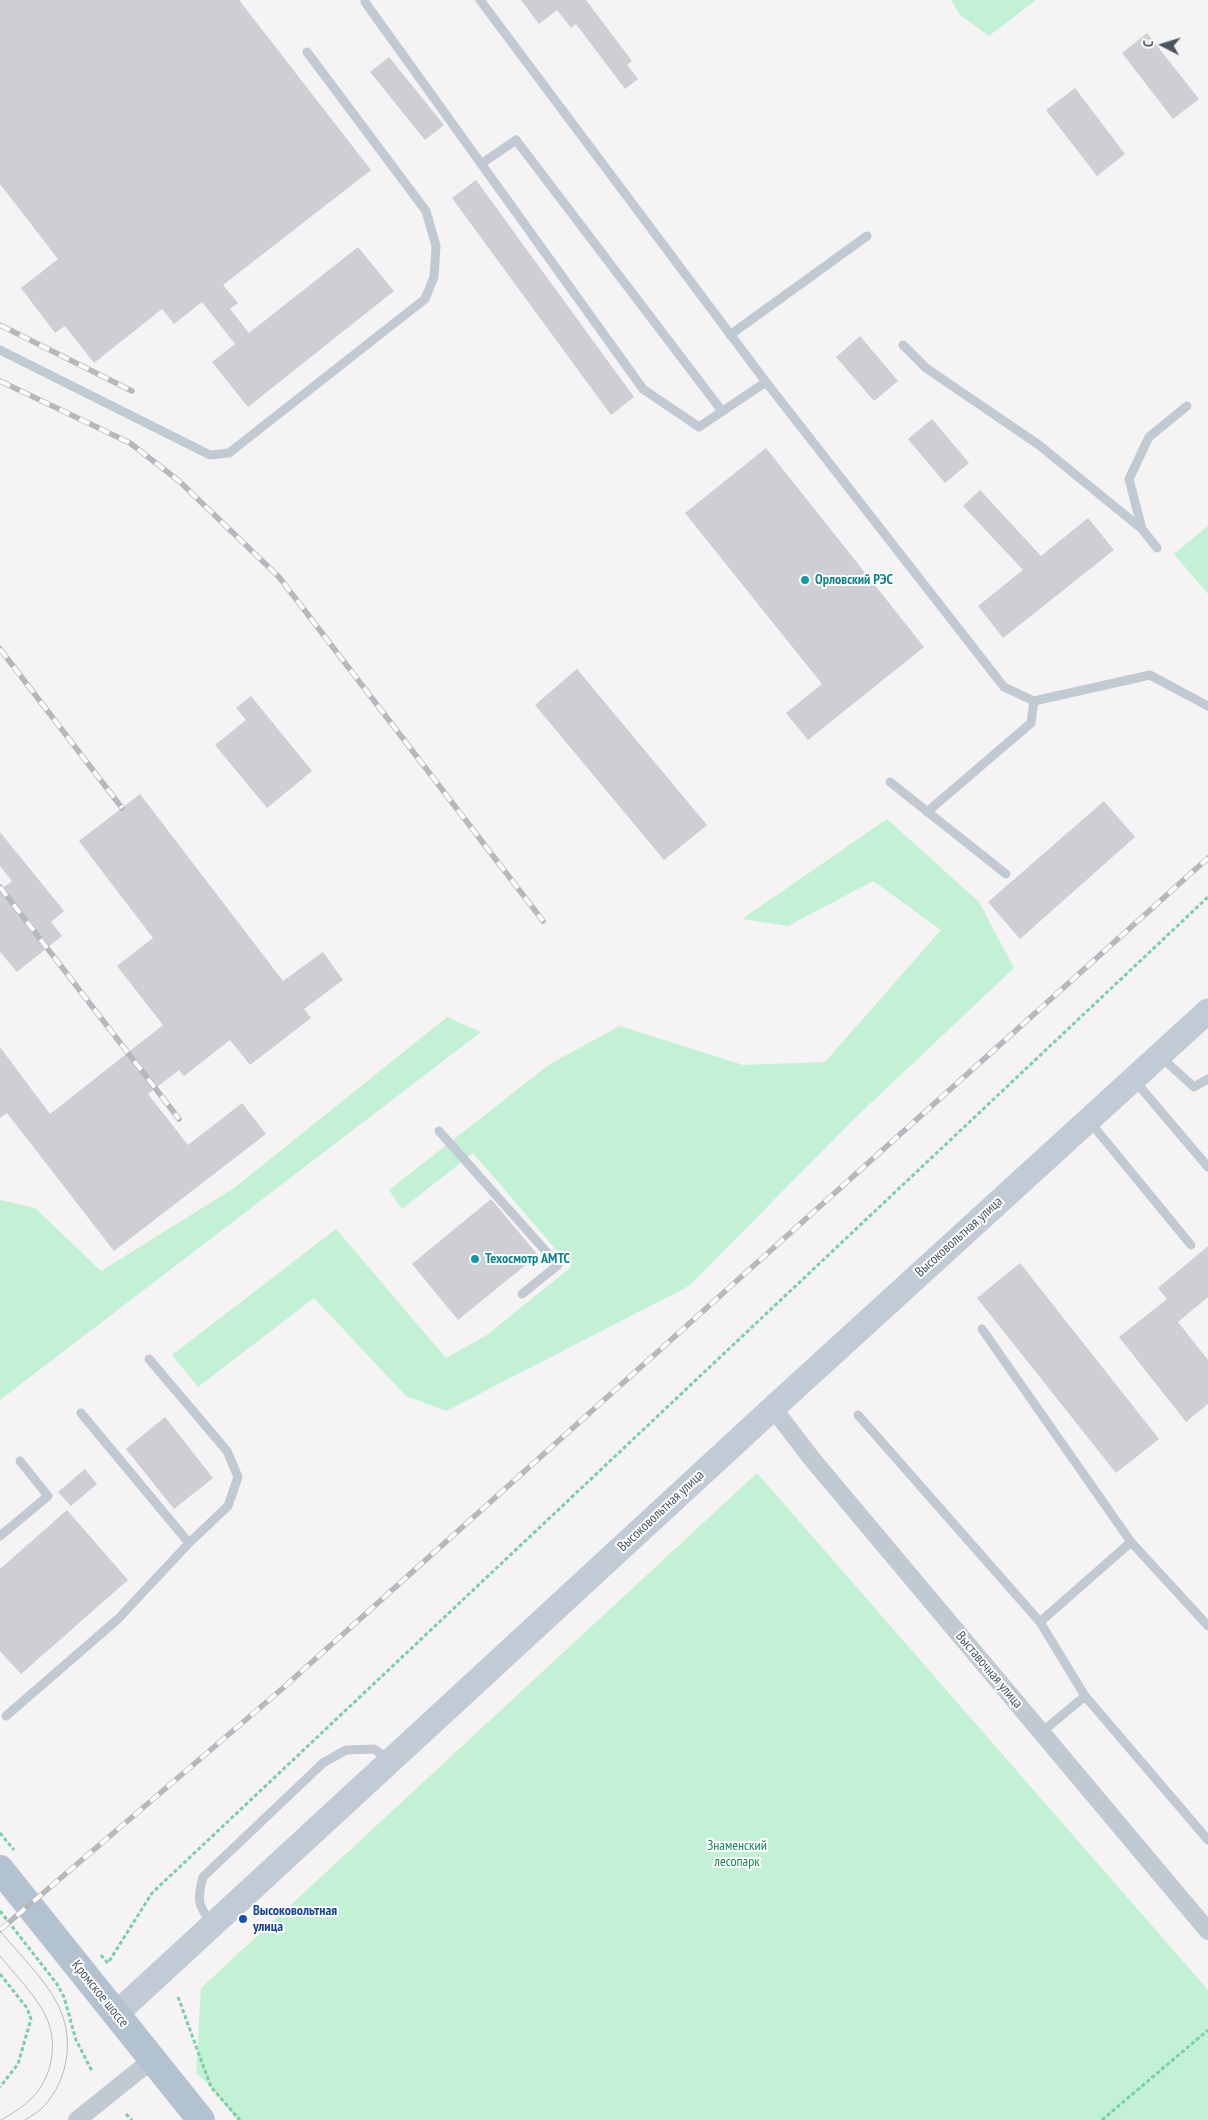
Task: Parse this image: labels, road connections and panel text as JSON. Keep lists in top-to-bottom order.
{
  "streets": {
    "main road": ["Высоковольтная улица", "Кромское шоссе"],
    "street": ["Выставочная улица"]
  },
  "crossings": [
    ["Высоковольтная улица", "Выставочная улица"],
    ["Высоковольтная улица", "Кромское шоссе"]
  ],
  "parks": ["Знаменский лесопарк"],
  "places": ["Орловский РЭС", "Техосмотр АМТС", "Высоковольтная улица"],
  "north": "left"
}
